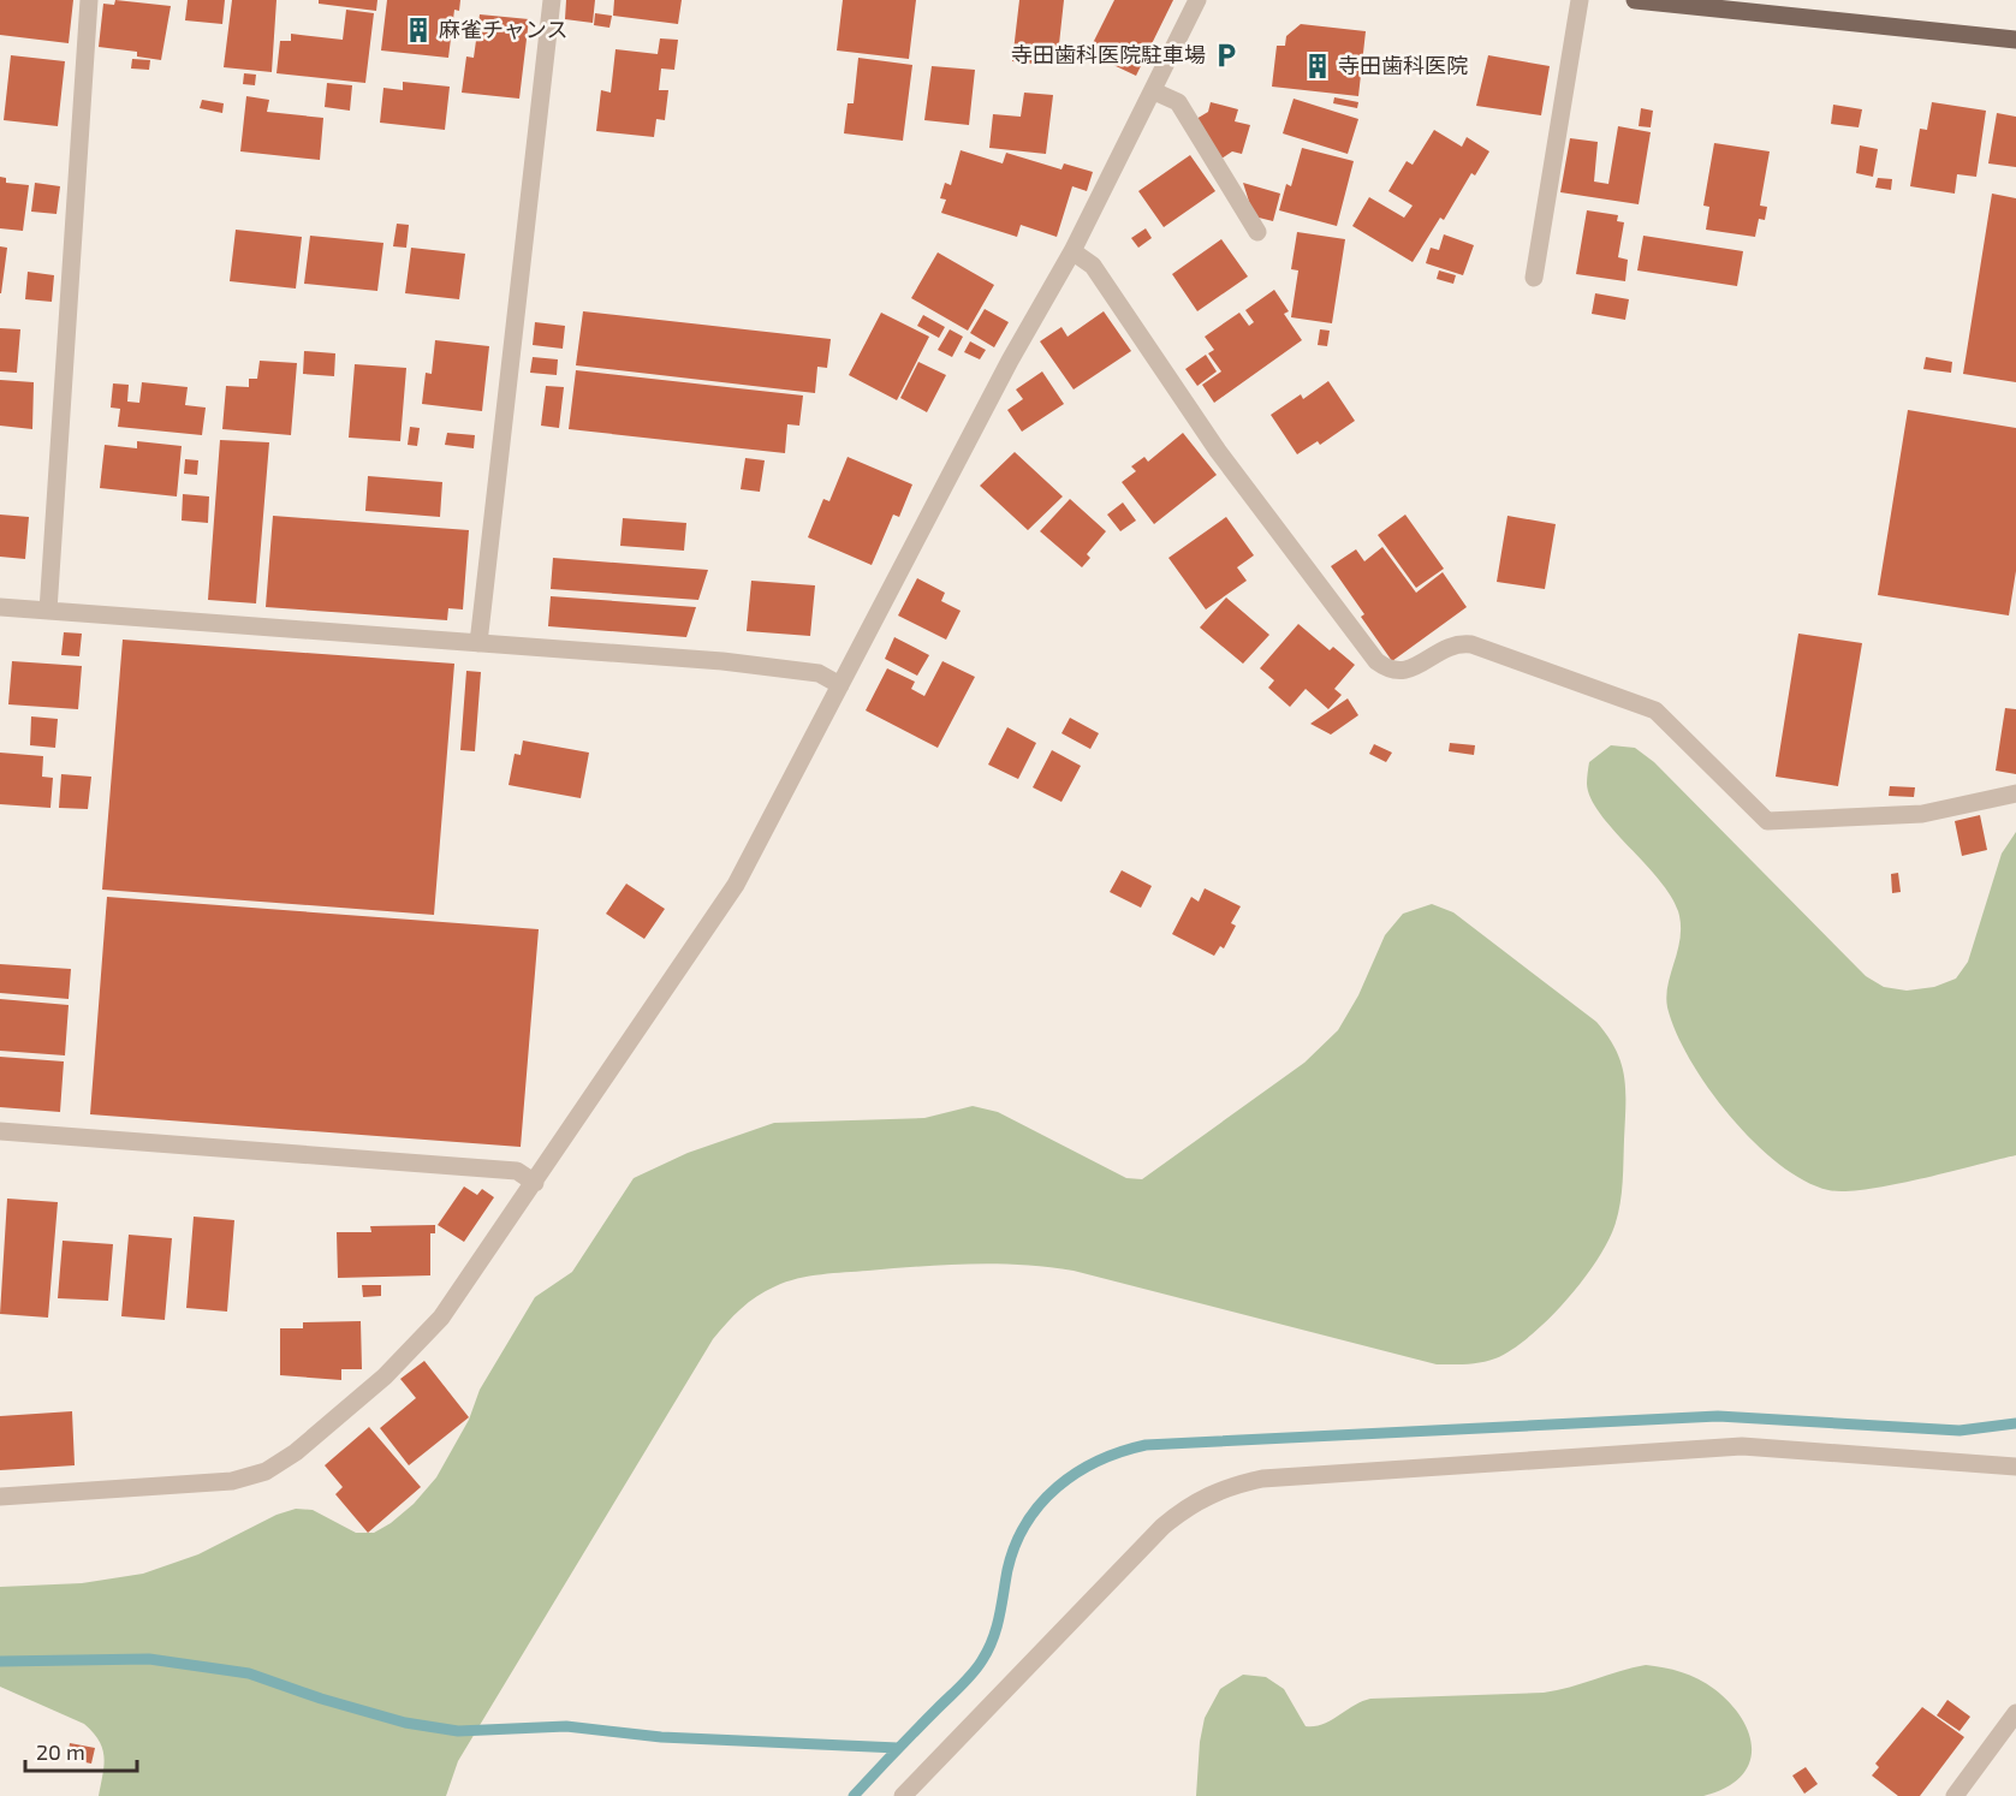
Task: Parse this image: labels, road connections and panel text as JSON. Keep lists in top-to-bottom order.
{
  "places": {
    "building": ["麻雀チャンス", "寺田歯科医院"],
    "parking": ["寺田歯科医院駐車場"]
  },
  "scale_bar": "20 m"
}
